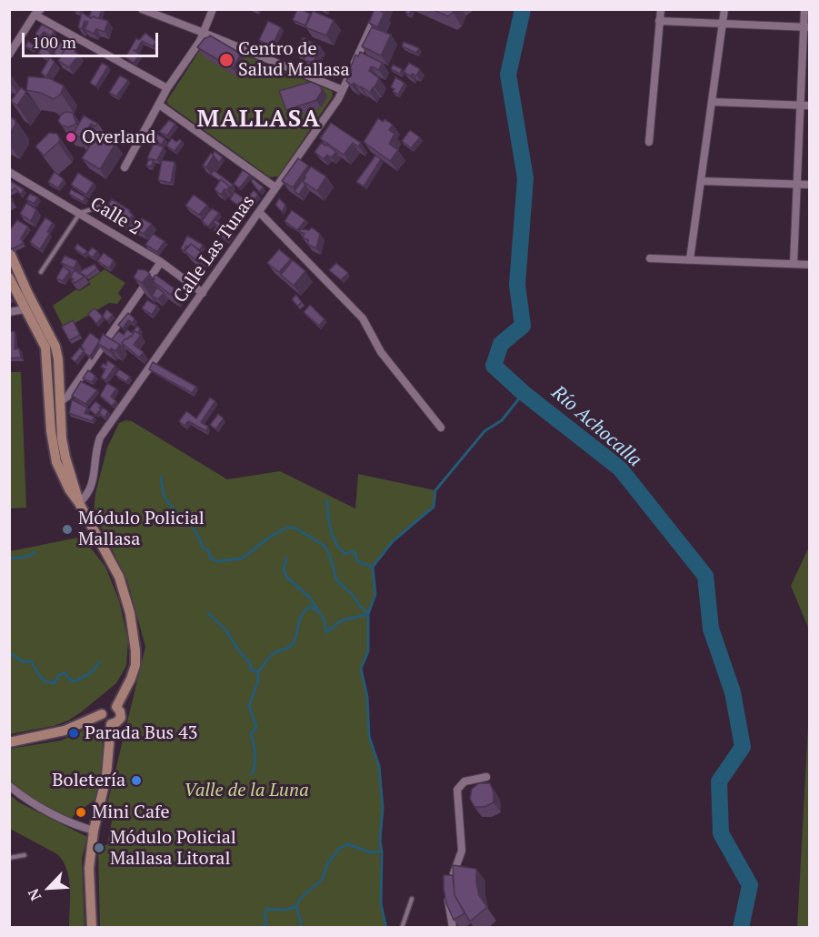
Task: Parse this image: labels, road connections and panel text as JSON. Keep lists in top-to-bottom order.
{
  "streets": {
    "street": ["Calle 2", "Calle Las Tunas"]
  },
  "crossings": [
    ["Calle 2", "Calle Las Tunas"]
  ],
  "districts": ["MALLASA"],
  "water": ["Río Achocalla"],
  "parks": ["Valle de la Luna"],
  "places": [
    "Centro de Salud Mallasa",
    "Overland",
    "Módulo Policial Mallasa",
    "Parada Bus 43",
    "Boletería",
    "Mini Cafe",
    "Módulo Policial Mallasa Litoral"
  ],
  "scale_bar": "100 m",
  "north": "bottom left"
}
